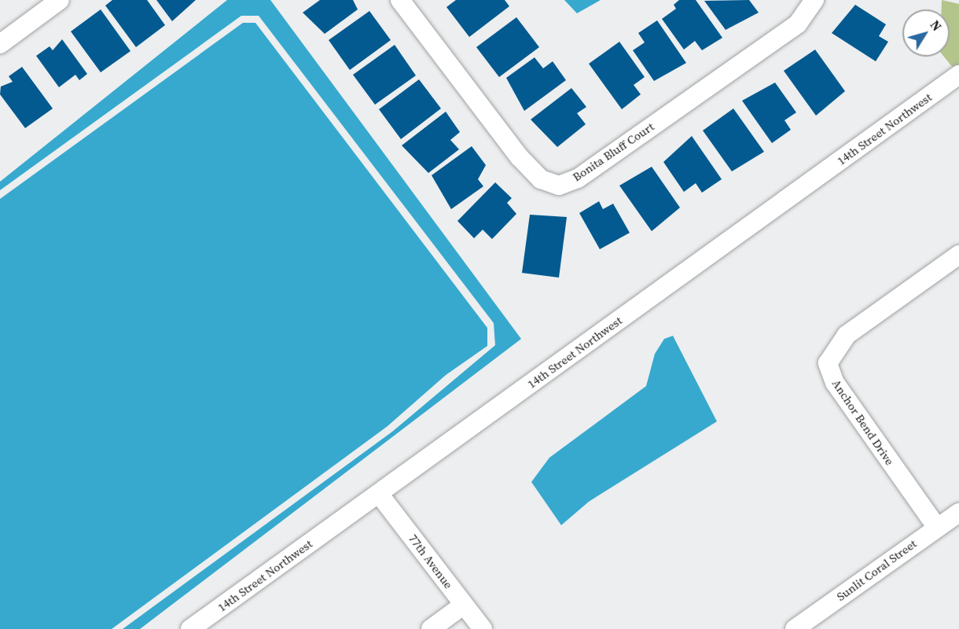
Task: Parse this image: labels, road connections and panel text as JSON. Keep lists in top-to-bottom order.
{
  "streets": {
    "street": [
      "14th Street Northwest",
      "Bonita Bluff Court",
      "Anchor Bend Drive",
      "77th Avenue",
      "Sunlit Coral Street"
    ]
  },
  "crossings": [
    ["14th Street Northwest", "77th Avenue"],
    ["Anchor Bend Drive", "Sunlit Coral Street"]
  ],
  "north": "top right"
}
